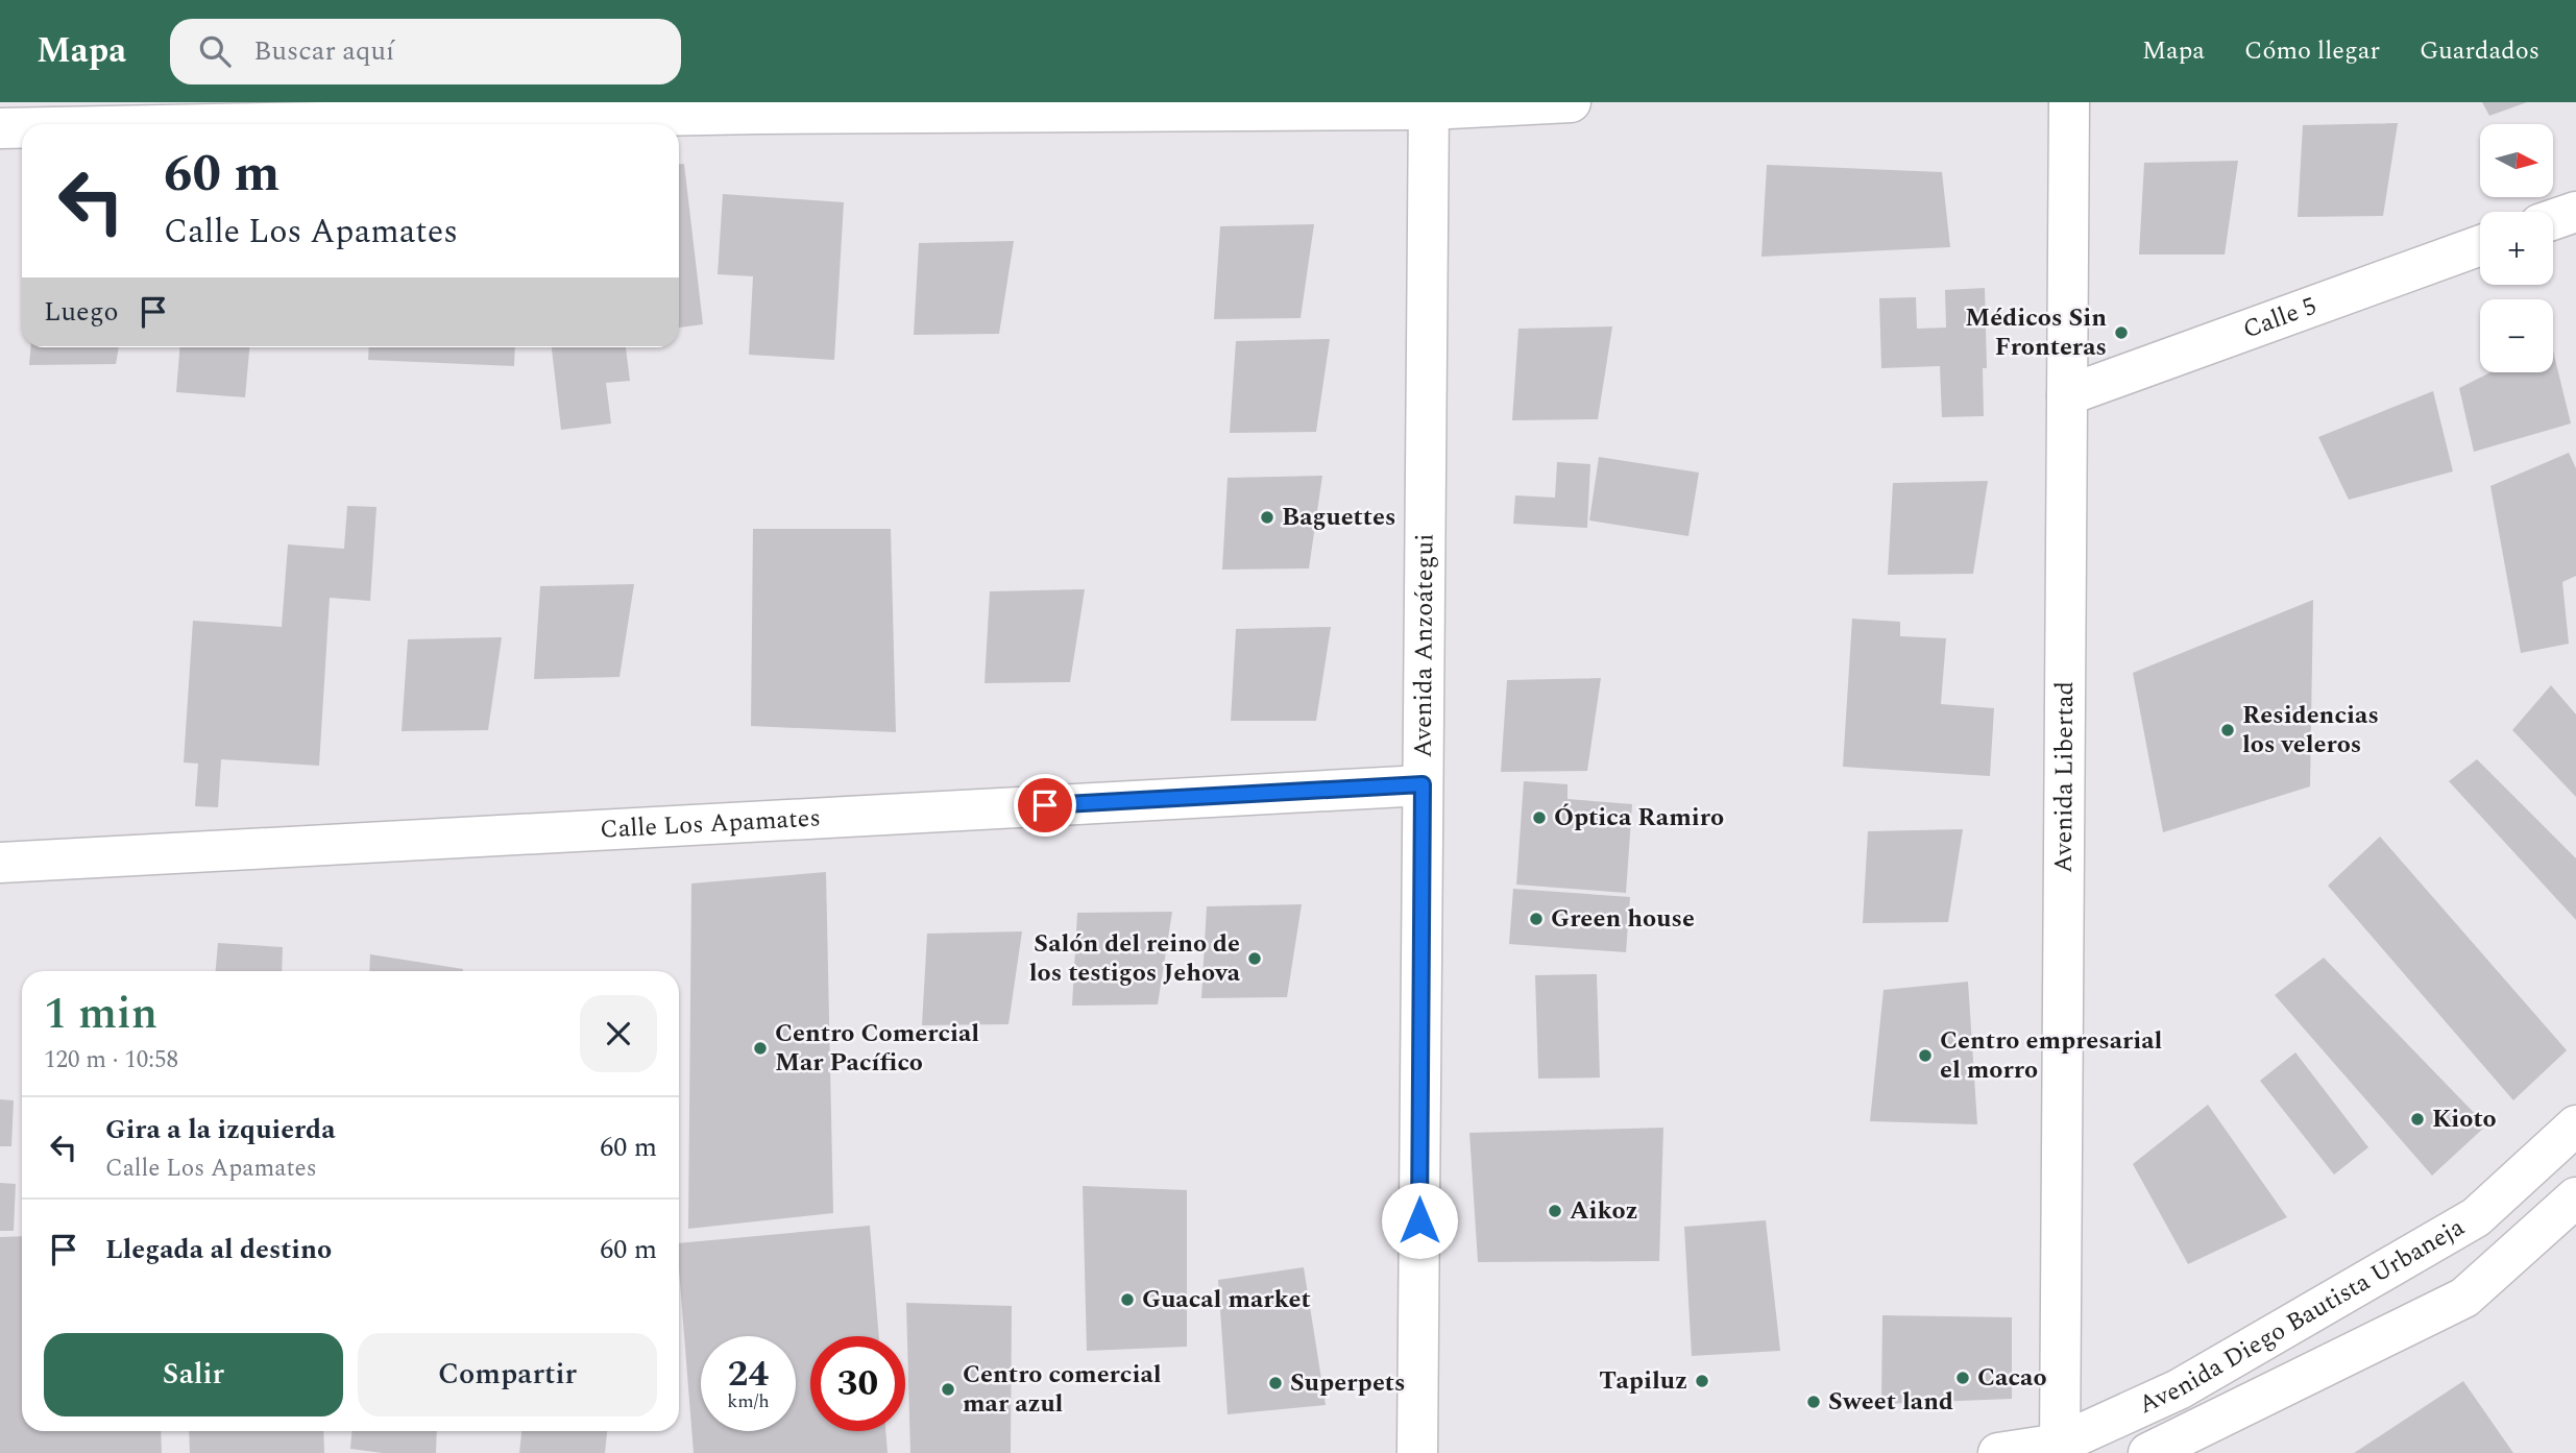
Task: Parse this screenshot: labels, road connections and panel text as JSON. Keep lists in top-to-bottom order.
{
  "streets": {
    "street": [
      "Calle 5",
      "Avenida Anzoátegui",
      "Avenida Libertad",
      "Calle Los Apamates",
      "Avenida Diego Bautista Urbaneja"
    ]
  },
  "crossings": [
    ["Calle 5", "Avenida Libertad"],
    ["Avenida Anzoátegui", "Calle Los Apamates"],
    ["Avenida Libertad", "Avenida Diego Bautista Urbaneja"]
  ],
  "places": [
    "Médicos Sin Fronteras",
    "Baguettes",
    "Residencias los veleros",
    "Óptica Ramiro",
    "Green house",
    "Salón del reino de los testigos Jehova",
    "Centro Comercial Mar Pacífico",
    "Centro empresarial el morro",
    "Kioto",
    "Aikoz",
    "Guacal market",
    "Cacao",
    "Tapiluz",
    "Superpets",
    "Centro comercial mar azul",
    "Sweet land"
  ],
  "north": "right",
  "page": {
    "header": "Mapa",
    "search": "Buscar aquí",
    "nav": ["Mapa", "Cómo llegar", "Guardados"],
    "map_buttons": ["+", "−"],
    "turn": ["60 m", "Calle Los Apamates"],
    "then": "Luego",
    "heading": ["1 min", "120 m · 10:58"],
    "list": [
      {
        "name": "Gira a la izquierda",
        "note": "Calle Los Apamates",
        "value": "60 m"
      },
      {
        "name": "Llegada al destino",
        "value": "60 m"
      }
    ],
    "buttons": ["Salir", "Compartir"],
    "speed": "24 km/h",
    "limit": "30"
  }
}
